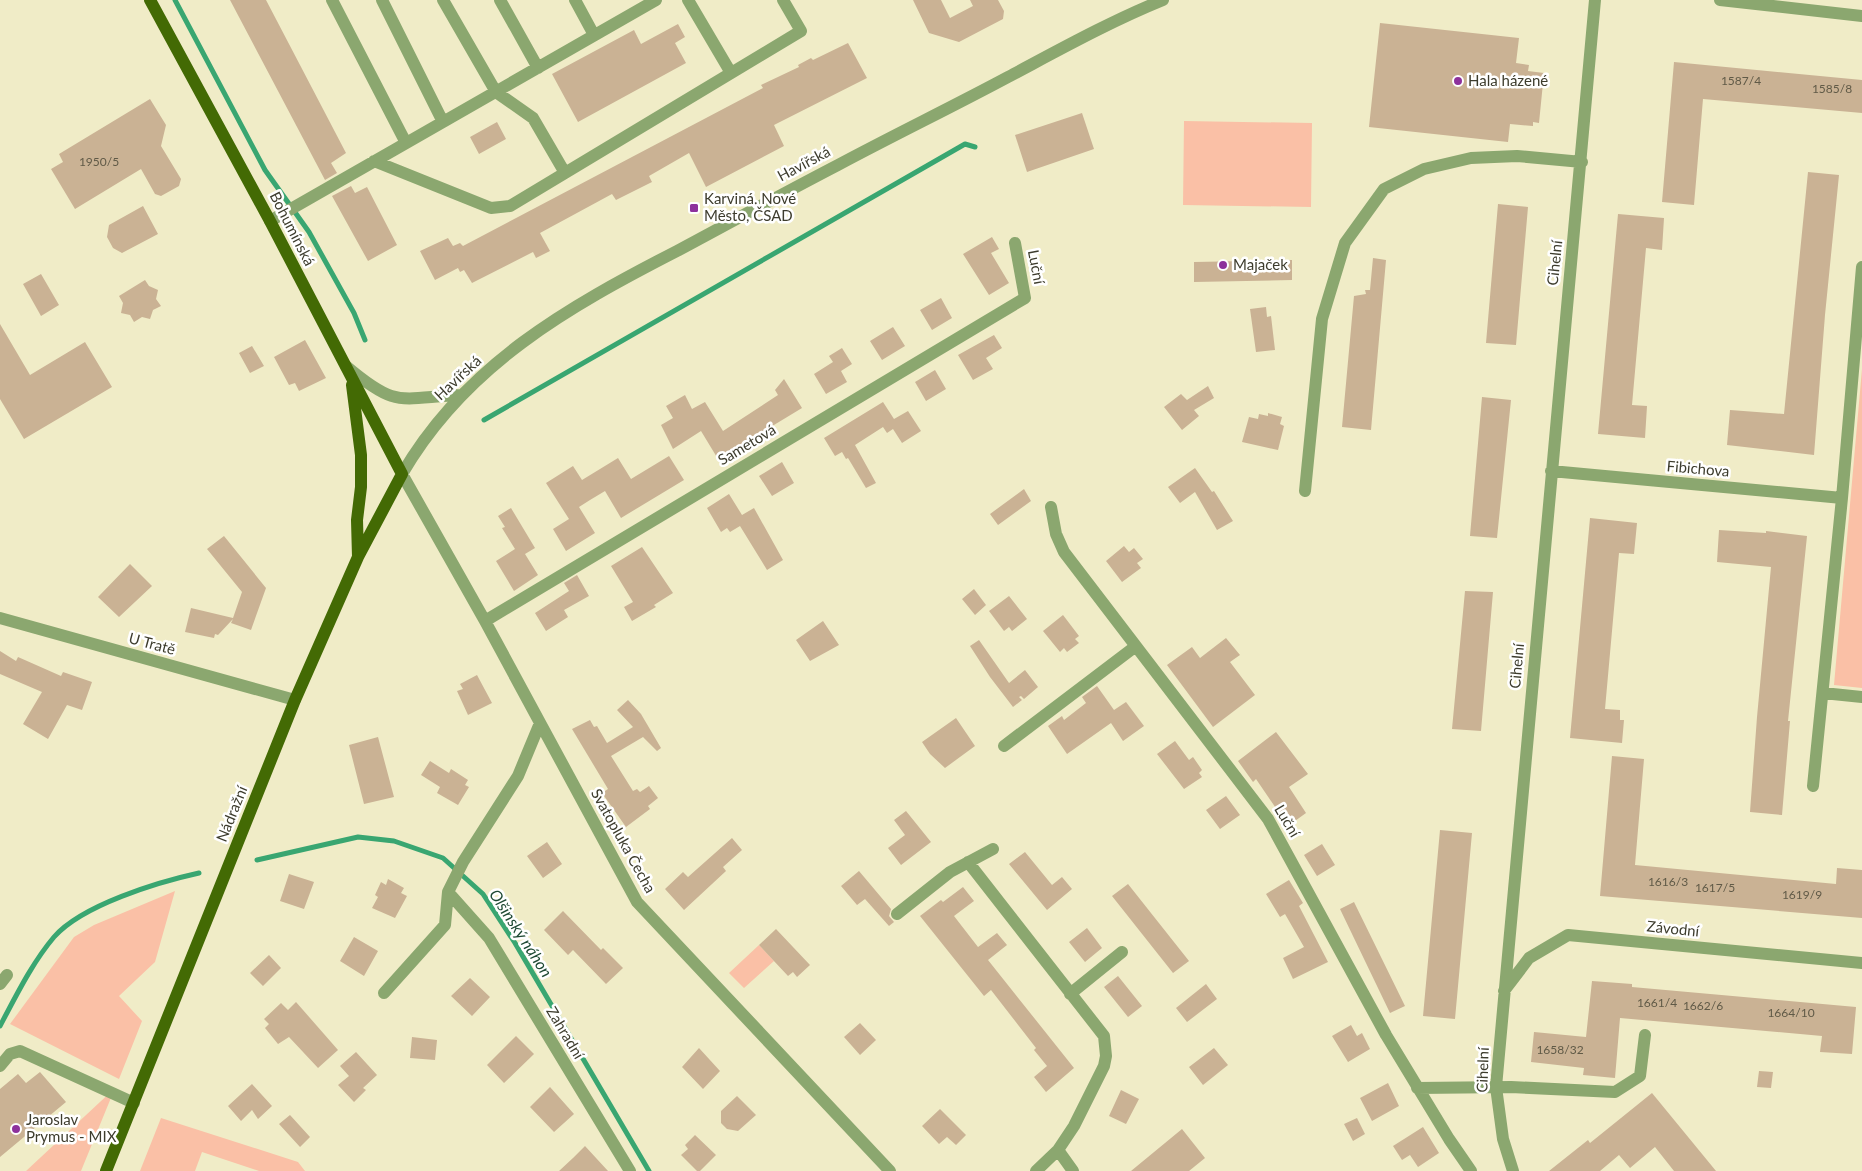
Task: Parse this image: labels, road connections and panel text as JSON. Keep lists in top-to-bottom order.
{
  "streets": {
    "main road": ["Bohumínská", "Nádražní"],
    "street": [
      "Havířská",
      "Cihelní",
      "Luční",
      "Sametová",
      "Fibichova",
      "U Tratě",
      "Svatopluka Čecha",
      "Závodní",
      "Zahradní"
    ]
  },
  "crossings": [
    ["Havířská", "Bohumínská"],
    ["Havířská", "Nádražní"],
    ["Havířská", "Svatopluka Čecha"],
    ["Bohumínská", "Nádražní"],
    ["Bohumínská", "Svatopluka Čecha"],
    ["Cihelní", "Fibichova"],
    ["Cihelní", "Závodní"],
    ["Luční", "Sametová"],
    ["Sametová", "Svatopluka Čecha"],
    ["U Tratě", "Nádražní"],
    ["Nádražní", "Svatopluka Čecha"]
  ],
  "water": ["Olšinský náhon"],
  "places": {
    "other": ["Hala házené", "Majaček", "Jaroslav Prymus - MIX"],
    "transit": ["Karviná, Nové Město, ČSAD"]
  },
  "house_numbers": [
    "1587/4",
    "1585/8",
    "1950/5",
    "1616/3",
    "1617/5",
    "1619/9",
    "1661/4",
    "1662/6",
    "1664/10",
    "1658/32"
  ]
}
